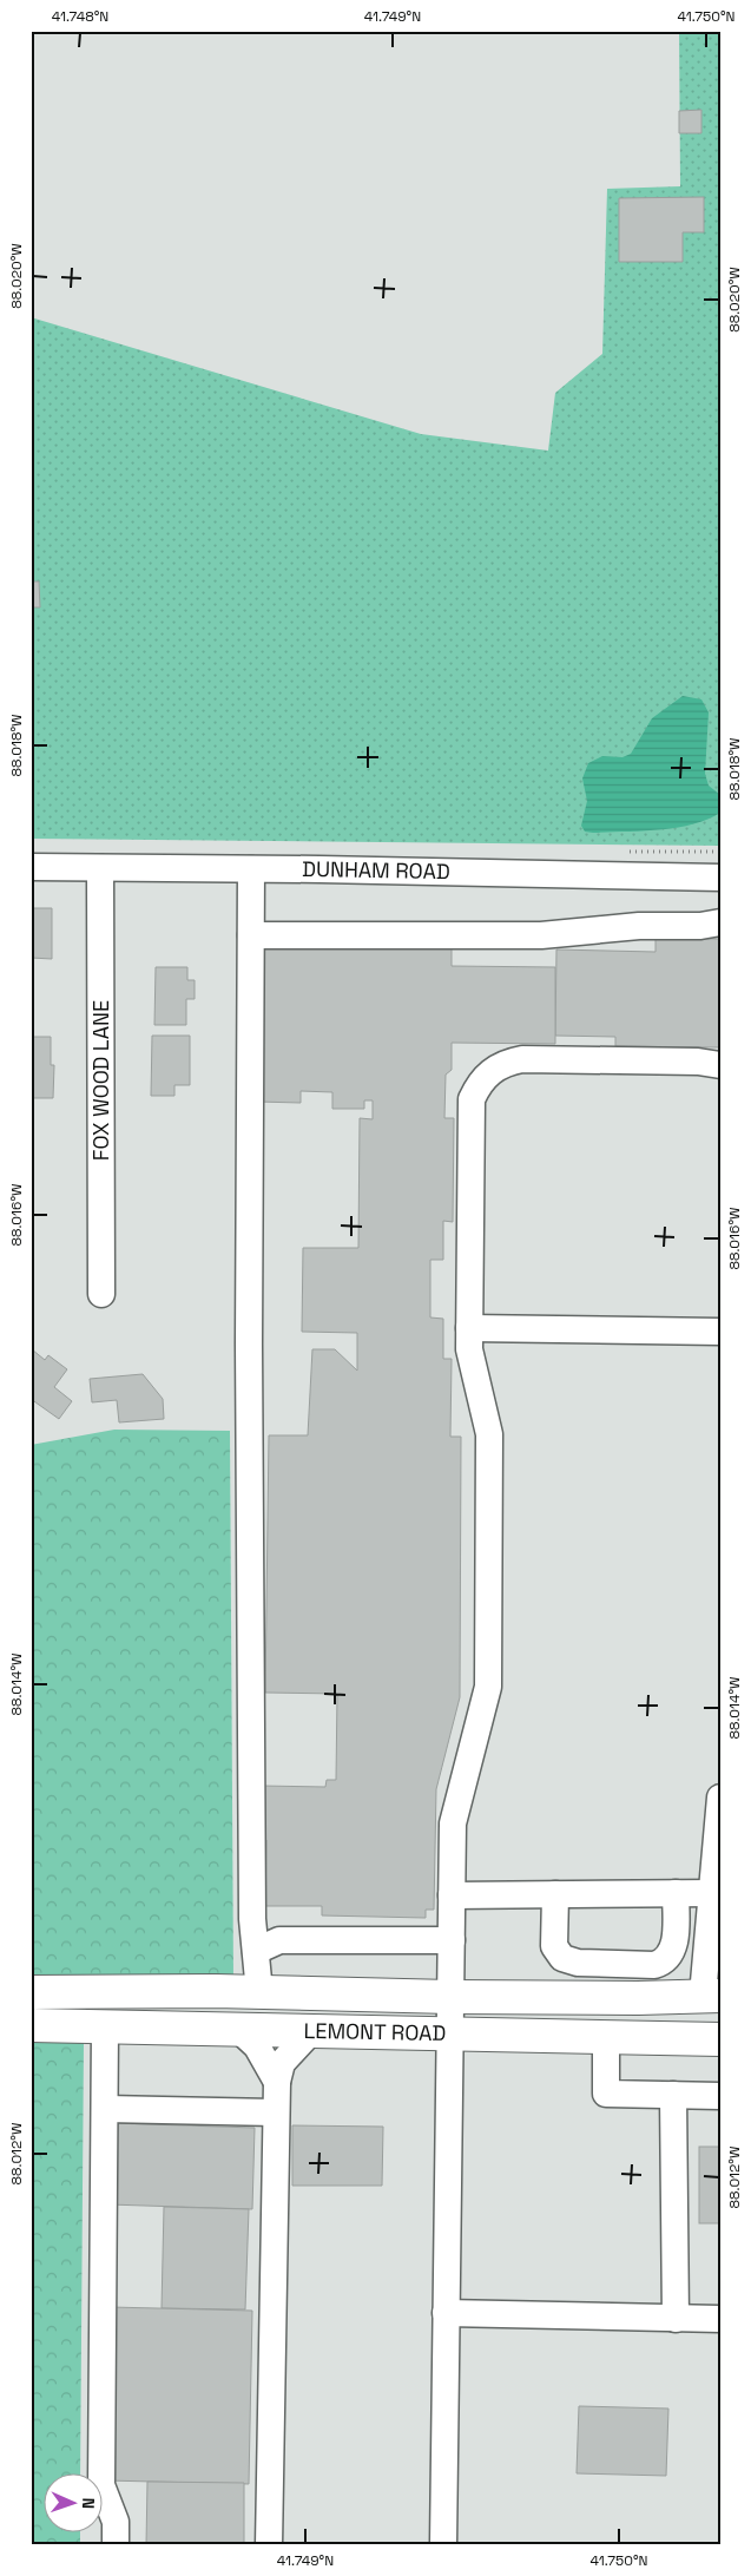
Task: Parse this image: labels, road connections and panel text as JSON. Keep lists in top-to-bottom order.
{
  "streets": {
    "main road": ["LEMONT ROAD"],
    "street": ["DUNHAM ROAD", "FOX WOOD LANE"]
  },
  "crossings": [
    ["DUNHAM ROAD", "FOX WOOD LANE"]
  ],
  "north": "right",
  "coordinates": [
    "41.748°N",
    "41.749°N",
    "41.750°N",
    "88.020°W",
    "88.018°W",
    "88.016°W",
    "88.014°W",
    "88.012°W"
  ]
}
